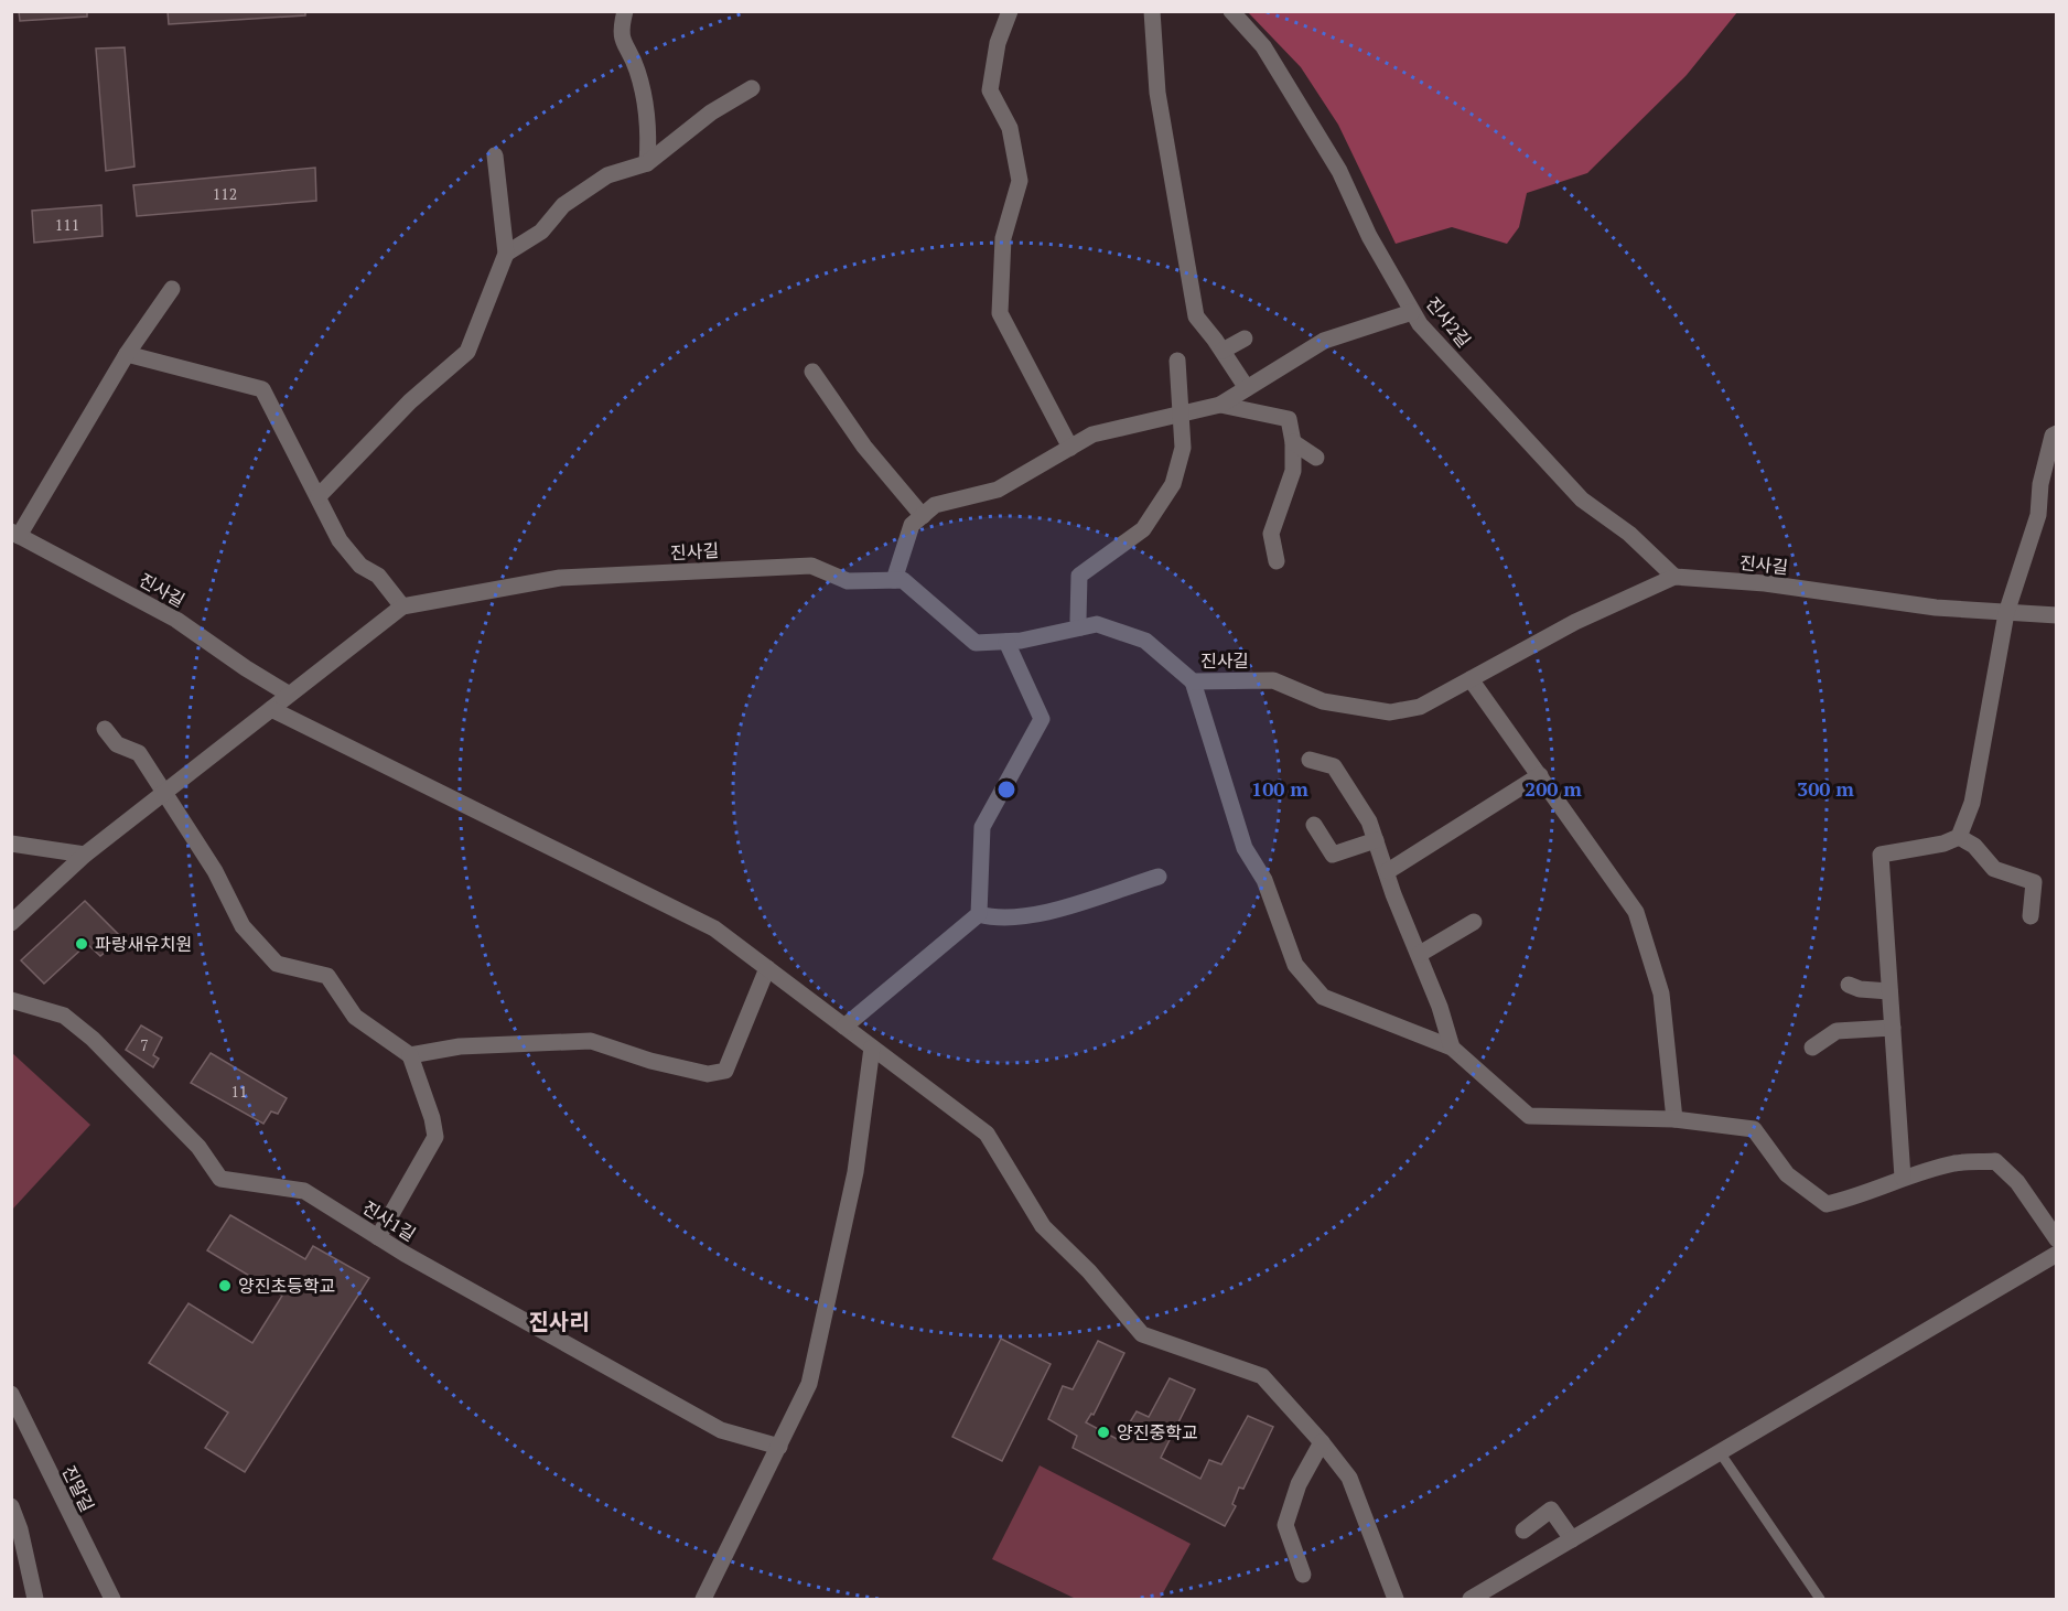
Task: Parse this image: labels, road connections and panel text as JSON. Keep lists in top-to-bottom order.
{
  "streets": {
    "street": [
      "진사2길",
      "진사길",
      "진사1길",
      "진말길"
    ]
  },
  "crossings": [
    ["진사2길", "진사길"]
  ],
  "districts": ["진사리"],
  "places": ["파랑새유치원", "양진초등학교", "양진중학교"],
  "house_numbers": [
    "112",
    "111",
    "7",
    "11"
  ],
  "rings": ["100 m", "200 m", "300 m"]
}
